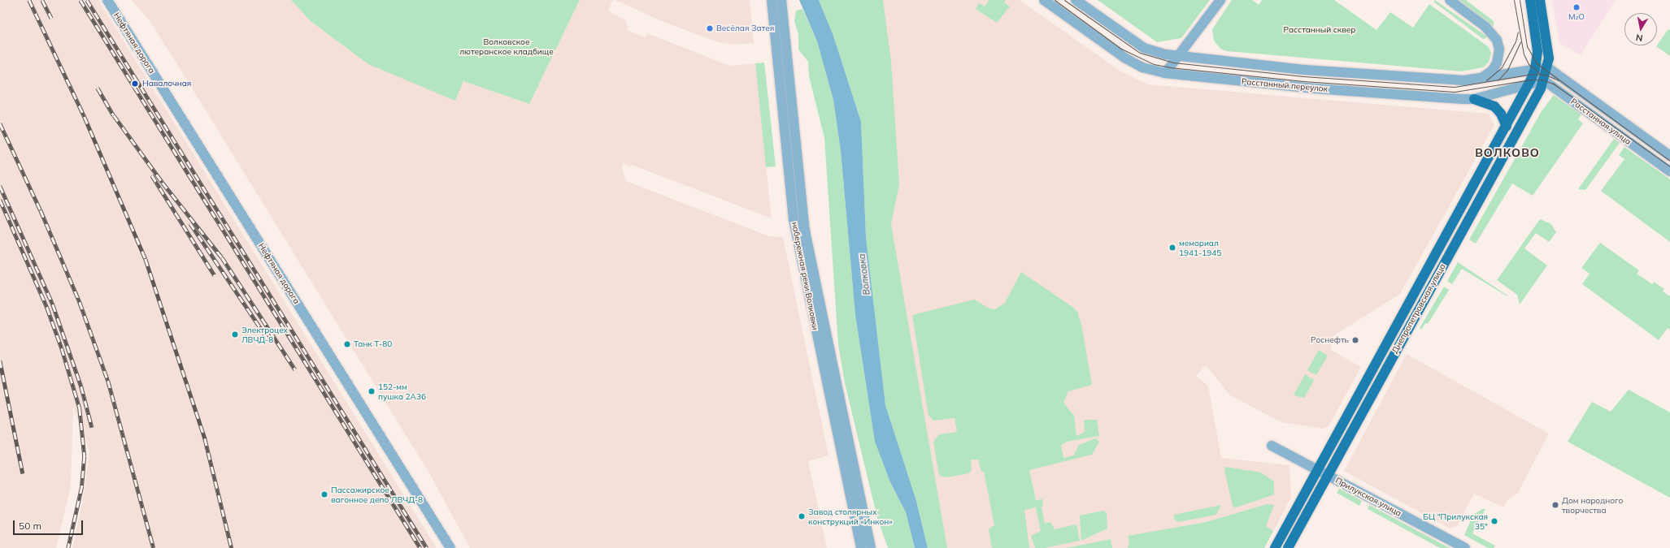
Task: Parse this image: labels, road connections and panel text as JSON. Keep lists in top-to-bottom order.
{
  "streets": {
    "main road": ["Днепропетровская улица"],
    "street": [
      "Нефтяная дорога",
      "Расстанный переулок",
      "Расстанная улица",
      "набережная реки Волковки",
      "Прилукская улица"
    ]
  },
  "crossings": [
    ["Расстанный переулок", "Расстанная улица"],
    ["Расстанный переулок", "Днепропетровская улица"],
    ["Расстанная улица", "Днепропетровская улица"],
    ["Днепропетровская улица", "Прилукская улица"]
  ],
  "districts": ["ВОЛКОВО"],
  "water": ["Волковка"],
  "parks": ["Расстанный сквер", "Волковское лютеранское кладбище"],
  "places": [
    "М₂O",
    "Весёлая Затея",
    "Навалочная",
    "мемориал 1941-1945",
    "Электроцех ЛВЧД-8",
    "Роснефть",
    "Танк Т-80",
    "152-мм пушка 2А36",
    "Пассажирское вагонное депо ЛВЧД-8",
    "Дом народного творчества",
    "Завод столярных конструкций «Инкон»",
    "БЦ \"Прилукская 35\""
  ],
  "scale_bar": "50 m",
  "north": "bottom"
}
